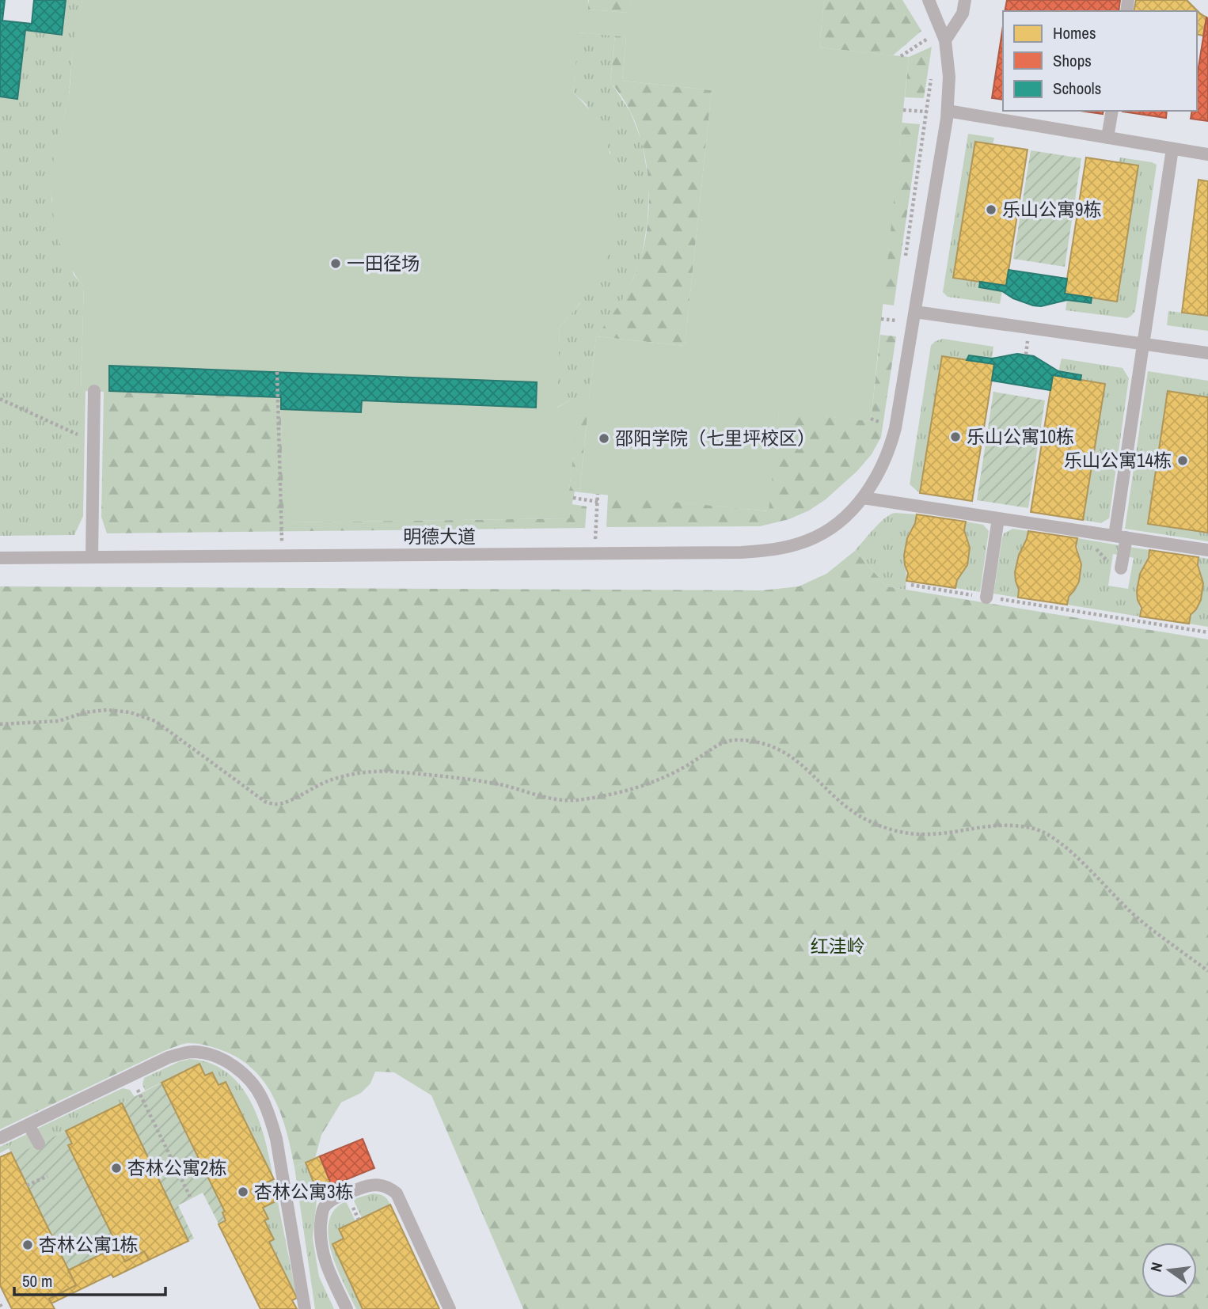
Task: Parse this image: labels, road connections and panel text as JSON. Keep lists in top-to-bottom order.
{
  "streets": {
    "lane": ["明德大道"]
  },
  "parks": ["红洼岭"],
  "places": [
    "乐山公寓9栋",
    "一田径场",
    "乐山公寓10栋",
    "邵阳学院（七里坪校区）",
    "乐山公寓14栋",
    "杏林公寓2栋",
    "杏林公寓3栋",
    "杏林公寓1栋"
  ],
  "legend": ["Homes", "Shops", "Schools"],
  "scale_bar": "50 m",
  "north": "left"
}
